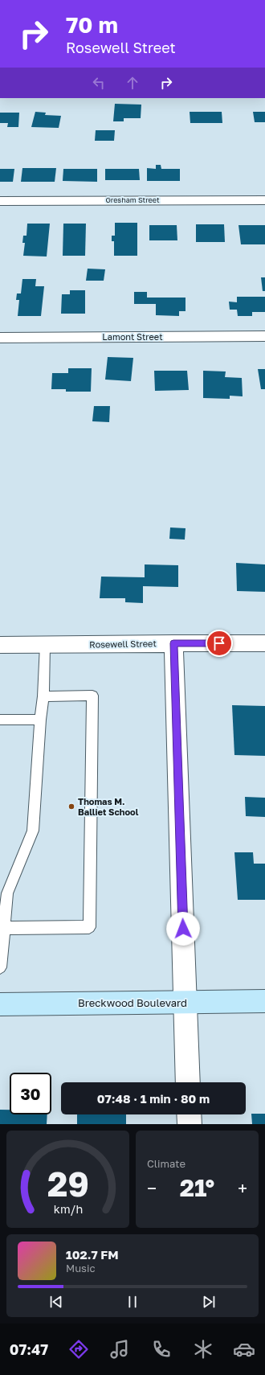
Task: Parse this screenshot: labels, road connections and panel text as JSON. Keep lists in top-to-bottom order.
{
  "streets": {
    "main road": ["Breckwood Boulevard"],
    "street": ["Gresham Street", "Lamont Street", "Rosewell Street"]
  },
  "places": ["Thomas M. Balliet School"],
  "page": {
    "turn": ["70 m", "Rosewell Street"],
    "limit": "30",
    "trip": "07:48 · 1 min · 80 m",
    "tile": "Climate",
    "heat": ["−", "21°", "+"],
    "song": ["102.7 FM", "Music"],
    "tabs": "07:47",
    "gauge": ["29", "km/h"]
  }
}
